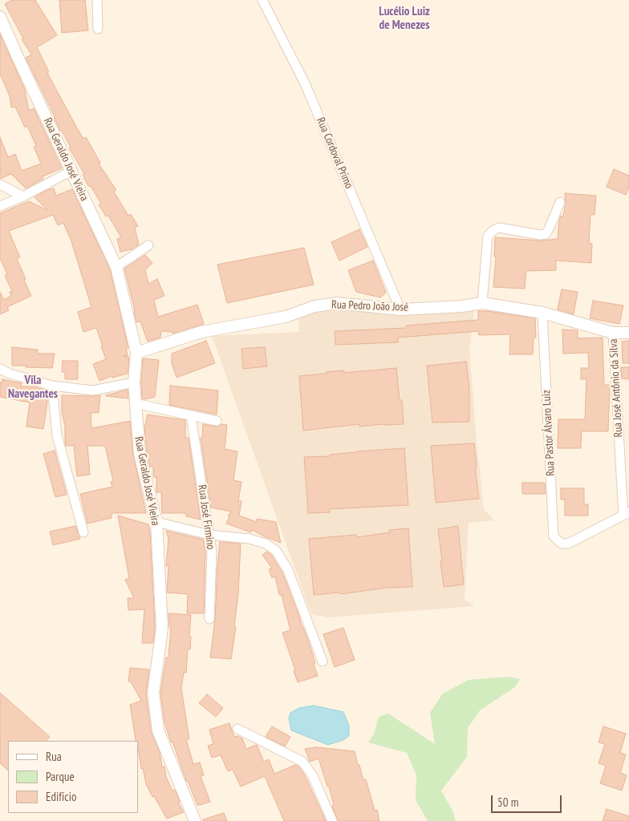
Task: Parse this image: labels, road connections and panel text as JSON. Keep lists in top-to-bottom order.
{
  "streets": {
    "street": [
      "Rua Cordoval Primo",
      "Rua Geraldo José Vieira",
      "Rua Pedro João José",
      "Rua José Antônio da Silva",
      "Rua Pastor Álvaro Luiz",
      "Rua José Firmino"
    ]
  },
  "crossings": [
    ["Rua Cordoval Primo", "Rua Pedro João José"],
    ["Rua Geraldo José Vieira", "Rua Pedro João José"],
    ["Rua Pedro João José", "Rua José Antônio da Silva"],
    ["Rua Pedro João José", "Rua Pastor Álvaro Luiz"],
    ["Rua José Antônio da Silva", "Rua Pastor Álvaro Luiz"]
  ],
  "districts": ["Lucélio Luiz de Menezes", "Vila Navegantes"],
  "legend": ["Rua", "Parque", "Edifício"],
  "scale_bar": "50 m"
}
